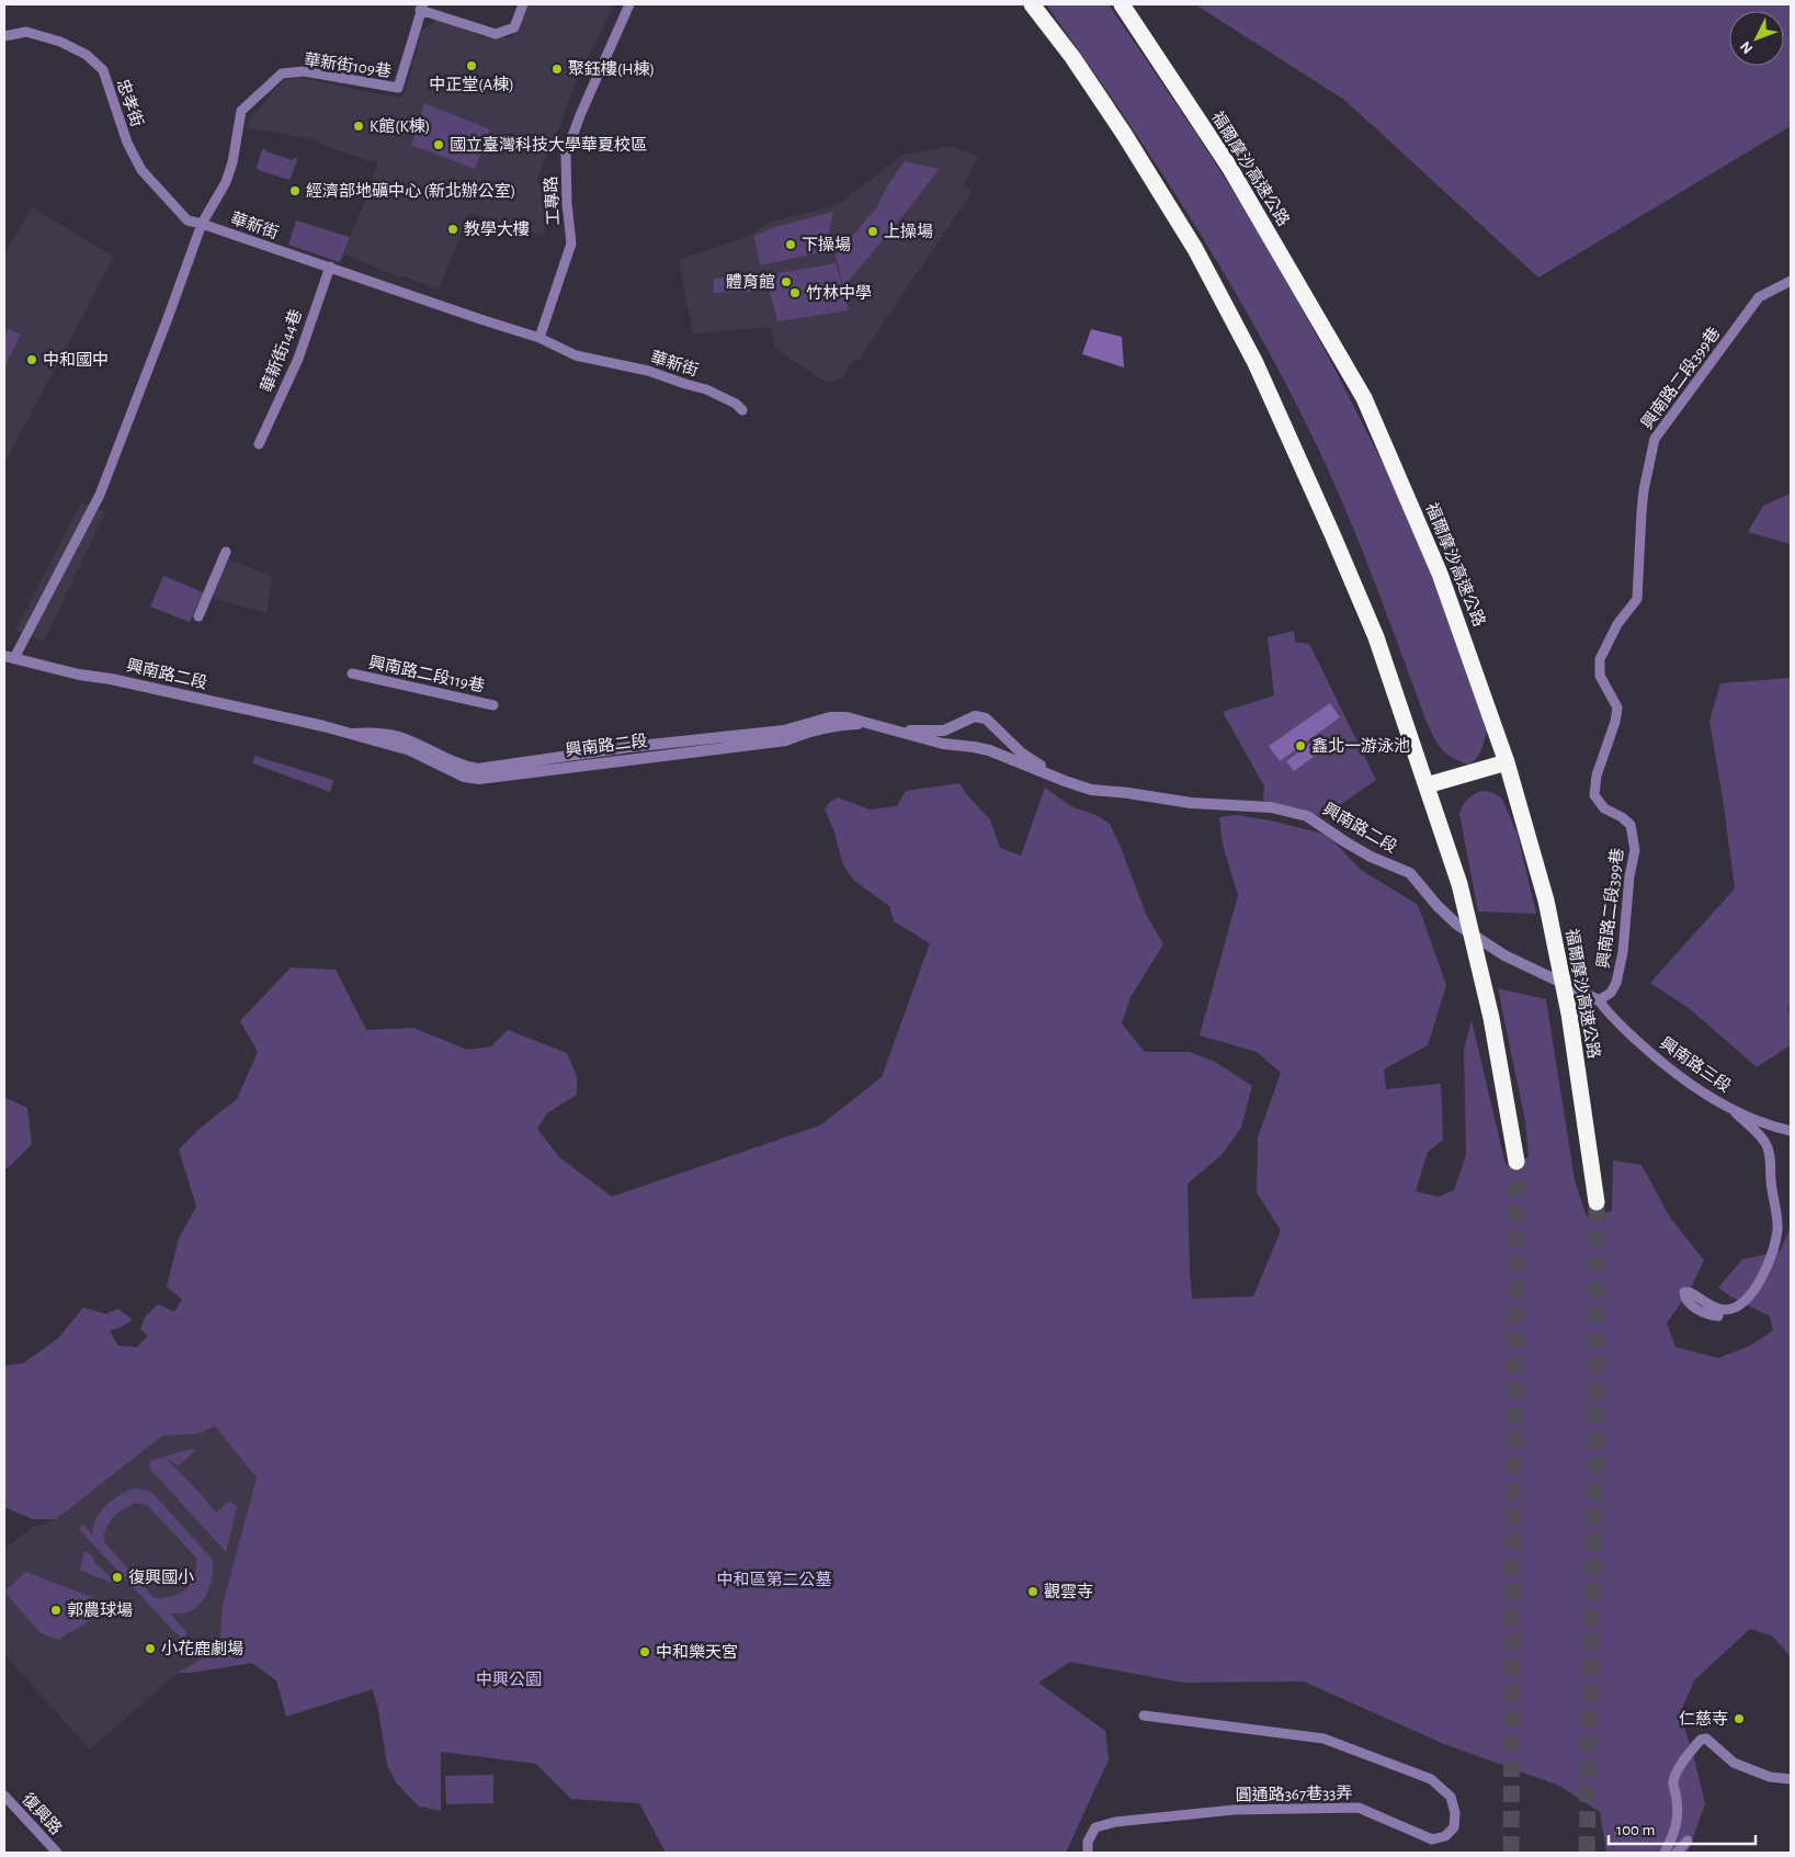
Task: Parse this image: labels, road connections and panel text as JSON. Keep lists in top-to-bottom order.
{
  "streets": {
    "highway": ["福爾摩沙高速公路"],
    "street": [
      "華新街109巷",
      "忠孝街",
      "工專路",
      "華新街",
      "華新街144巷",
      "興南路二段399巷",
      "興南路二段",
      "興南路二段119巷",
      "興南路三段",
      "圓通路367巷33弄",
      "復興路"
    ]
  },
  "crossings": [
    ["華新街109巷", "忠孝街"],
    ["華新街109巷", "華新街"],
    ["忠孝街", "華新街"],
    ["工專路", "華新街"],
    ["華新街", "華新街144巷"],
    ["興南路二段399巷", "興南路二段"],
    ["興南路二段399巷", "興南路三段"],
    ["興南路二段", "興南路三段"]
  ],
  "parks": ["中和區第二公墓", "中興公園"],
  "places": [
    "中正堂(A棟)",
    "聚鈺樓(H棟)",
    "K館(K棟)",
    "國立臺灣科技大學華夏校區",
    "經濟部地礦中心 (新北辦公室)",
    "教學大樓",
    "上操場",
    "下操場",
    "體育館",
    "竹林中學",
    "中和國中",
    "鑫北一游泳池",
    "復興國小",
    "觀雲寺",
    "郭農球場",
    "小花鹿劇場",
    "中和樂天宮",
    "仁慈寺"
  ],
  "scale_bar": "100 m",
  "north": "bottom left"
}
